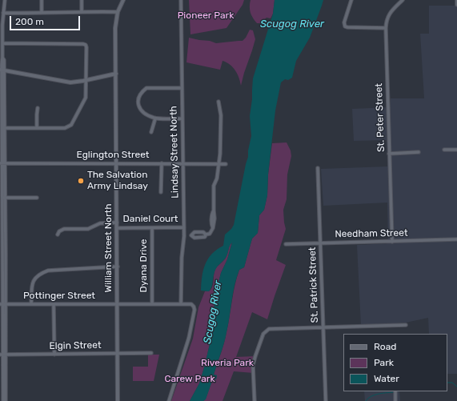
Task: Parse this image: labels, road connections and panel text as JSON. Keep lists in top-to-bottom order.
{
  "streets": {
    "street": [
      "St. Peter Street",
      "Lindsay Street North",
      "Eglington Street",
      "Daniel Court",
      "Needham Street",
      "William Street North",
      "Dyana Drive",
      "St. Patrick Street",
      "Pottinger Street",
      "Elgin Street"
    ]
  },
  "crossings": [
    ["St. Peter Street", "Needham Street"],
    ["Lindsay Street North", "Eglington Street"],
    ["Lindsay Street North", "Daniel Court"],
    ["Lindsay Street North", "Pottinger Street"],
    ["Eglington Street", "William Street North"],
    ["Daniel Court", "William Street North"],
    ["Daniel Court", "Dyana Drive"],
    ["Needham Street", "St. Patrick Street"],
    ["William Street North", "Pottinger Street"],
    ["William Street North", "Elgin Street"],
    ["Dyana Drive", "Pottinger Street"]
  ],
  "water": ["Scugog River"],
  "parks": ["Pioneer Park", "Riveria Park", "Carew Park"],
  "places": ["The Salvation Army Lindsay"],
  "legend": ["Road", "Park", "Water"],
  "scale_bar": "200 m"
}
